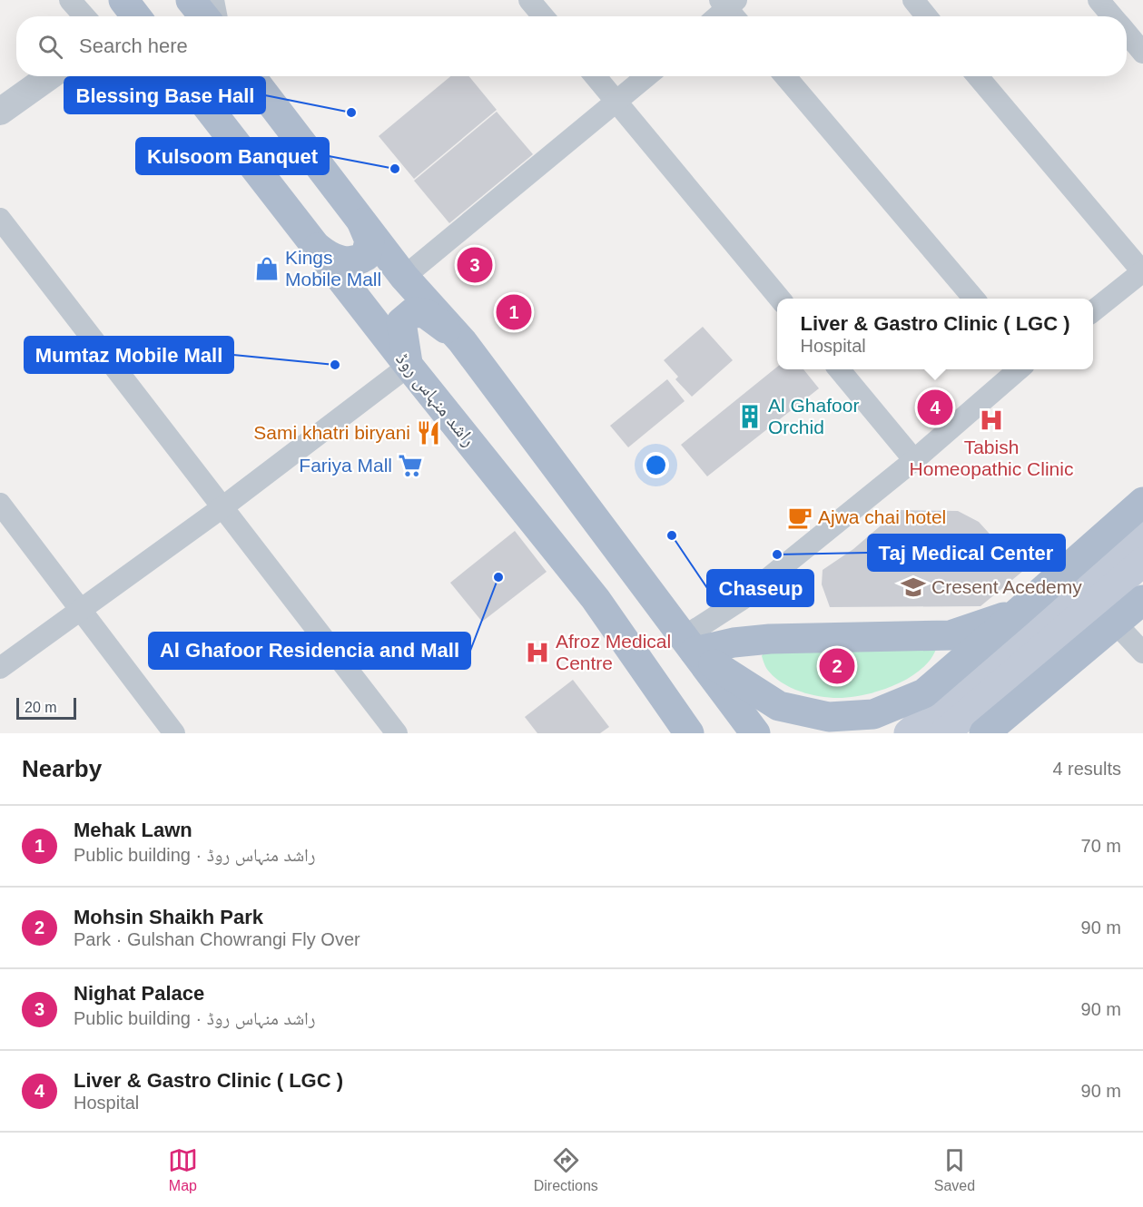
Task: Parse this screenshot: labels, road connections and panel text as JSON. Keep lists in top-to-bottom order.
{
  "streets": {
    "main road": ["راشد منہاس روڈ"]
  },
  "places": {
    "other": [
      "Blessing Base Hall",
      "Kulsoom Banquet",
      "Mumtaz Mobile Mall",
      "Chaseup",
      "Taj Medical Center",
      "Al Ghafoor Residencia and Mall"
    ],
    "shop": ["Kings Mobile Mall"],
    "building": ["Al Ghafoor Orchid"],
    "hospital": ["Tabish Homeopathic Clinic", "Afroz Medical Centre"],
    "restaurant": ["Sami khatri biryani"],
    "supermarket": ["Fariya Mall"],
    "cafe": ["Ajwa chai hotel"],
    "school or university": ["Cresent Acedemy"]
  },
  "scale_bar": "20 m",
  "page": {
    "search": "Search here",
    "pins": [
      "3",
      "1",
      "4",
      "2"
    ],
    "popup": ["Liver & Gastro Clinic ( LGC )", "Hospital"],
    "scale": "20 m",
    "heading": ["Nearby", "4 results"],
    "list": [
      {
        "mark": "1",
        "name": "Mehak Lawn",
        "note": "Public building · راشد منہاس روڈ",
        "value": "70 m"
      },
      {
        "mark": "2",
        "name": "Mohsin Shaikh Park",
        "note": "Park · Gulshan Chowrangi Fly Over",
        "value": "90 m"
      },
      {
        "mark": "3",
        "name": "Nighat Palace",
        "note": "Public building · راشد منہاس روڈ",
        "value": "90 m"
      },
      {
        "mark": "4",
        "name": "Liver & Gastro Clinic ( LGC )",
        "note": "Hospital",
        "value": "90 m"
      }
    ],
    "nav": ["Map", "Directions", "Saved"]
  }
}
